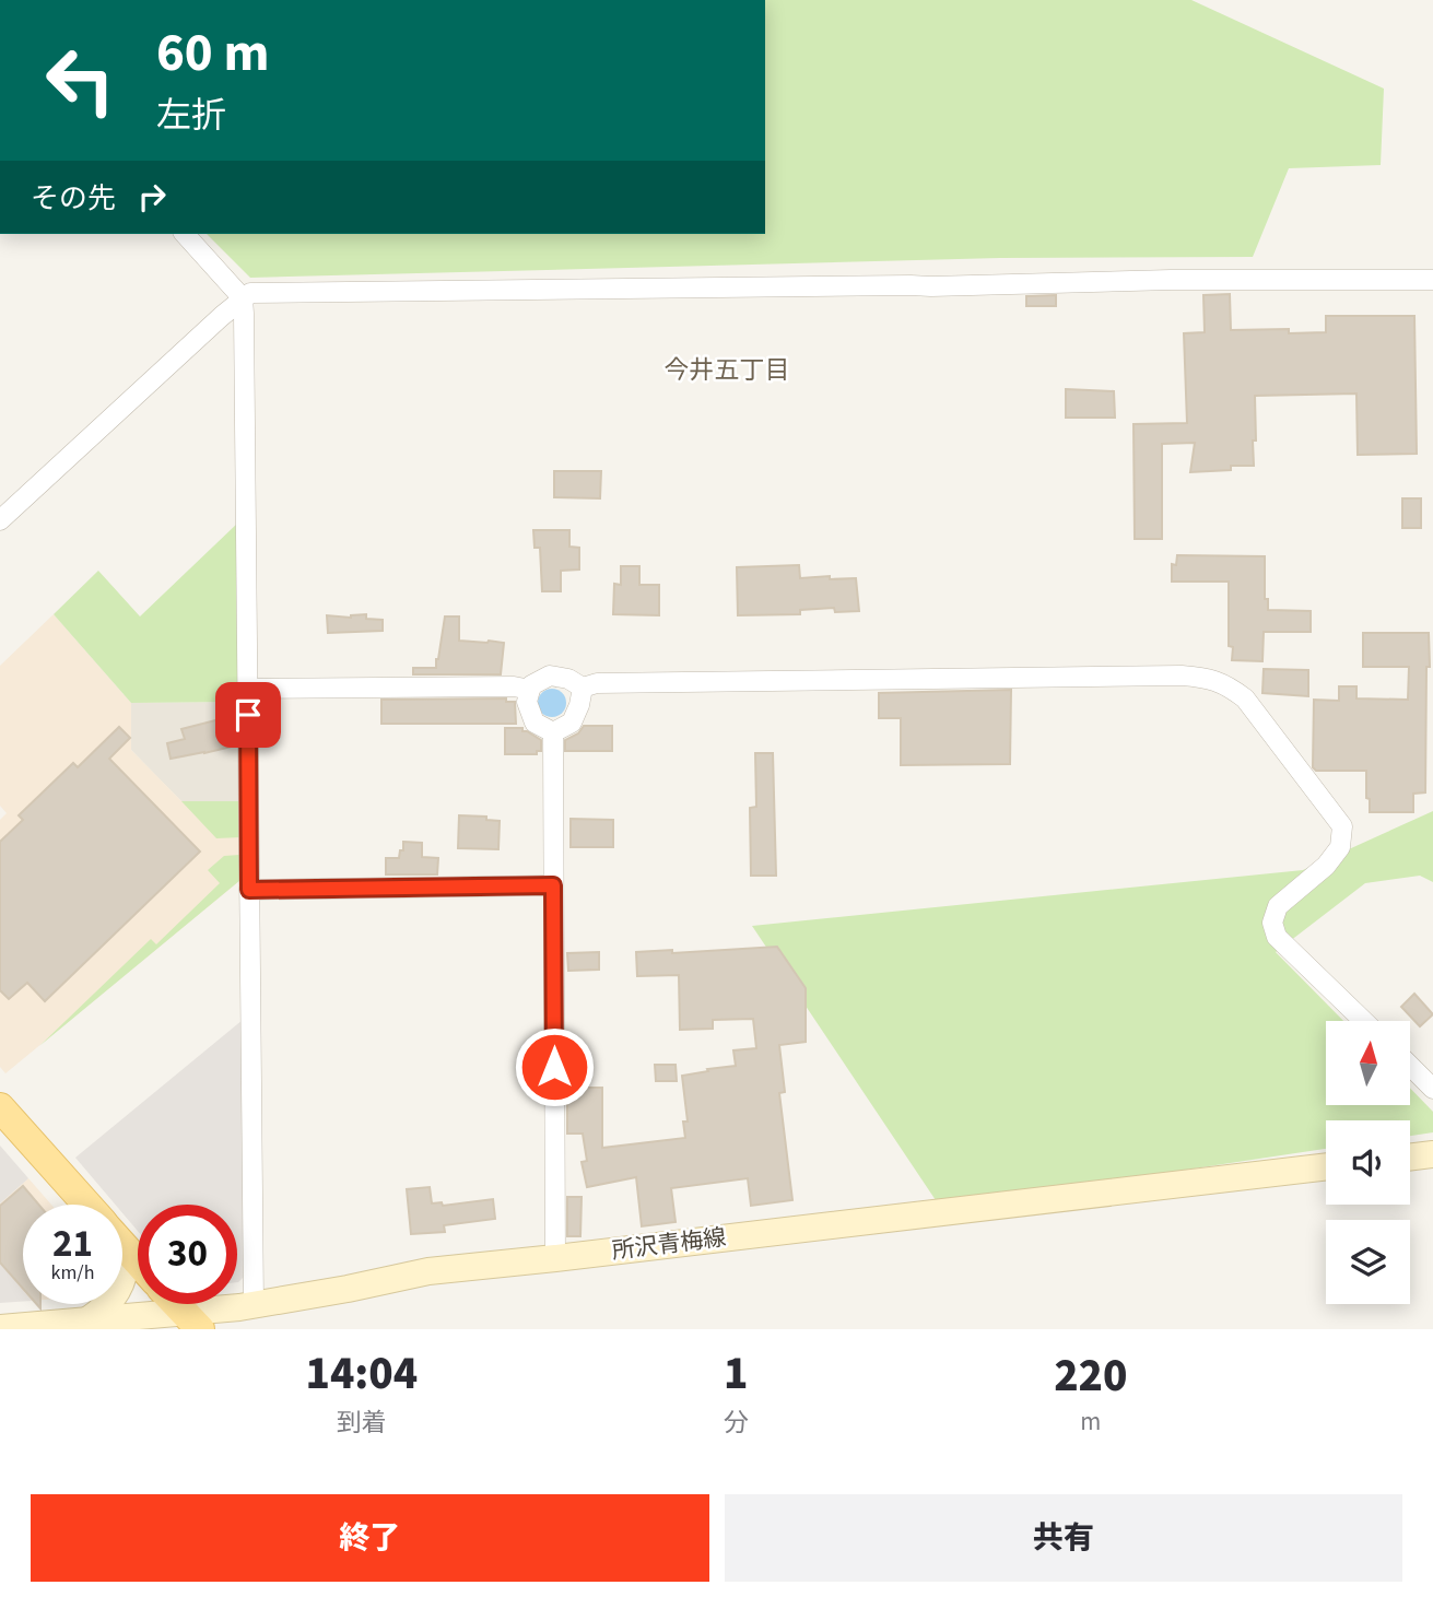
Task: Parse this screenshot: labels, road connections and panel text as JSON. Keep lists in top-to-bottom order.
{
  "streets": {
    "main road": ["所沢青梅線"]
  },
  "districts": ["今井五丁目"],
  "north": "top",
  "page": {
    "turn": ["60 m", "左折"],
    "then": "その先",
    "speed": "21 km/h",
    "limit": "30",
    "eta": [
      "14:04",
      "到着",
      "1",
      "分",
      "220",
      "m"
    ],
    "buttons": ["終了", "共有"]
  }
}
